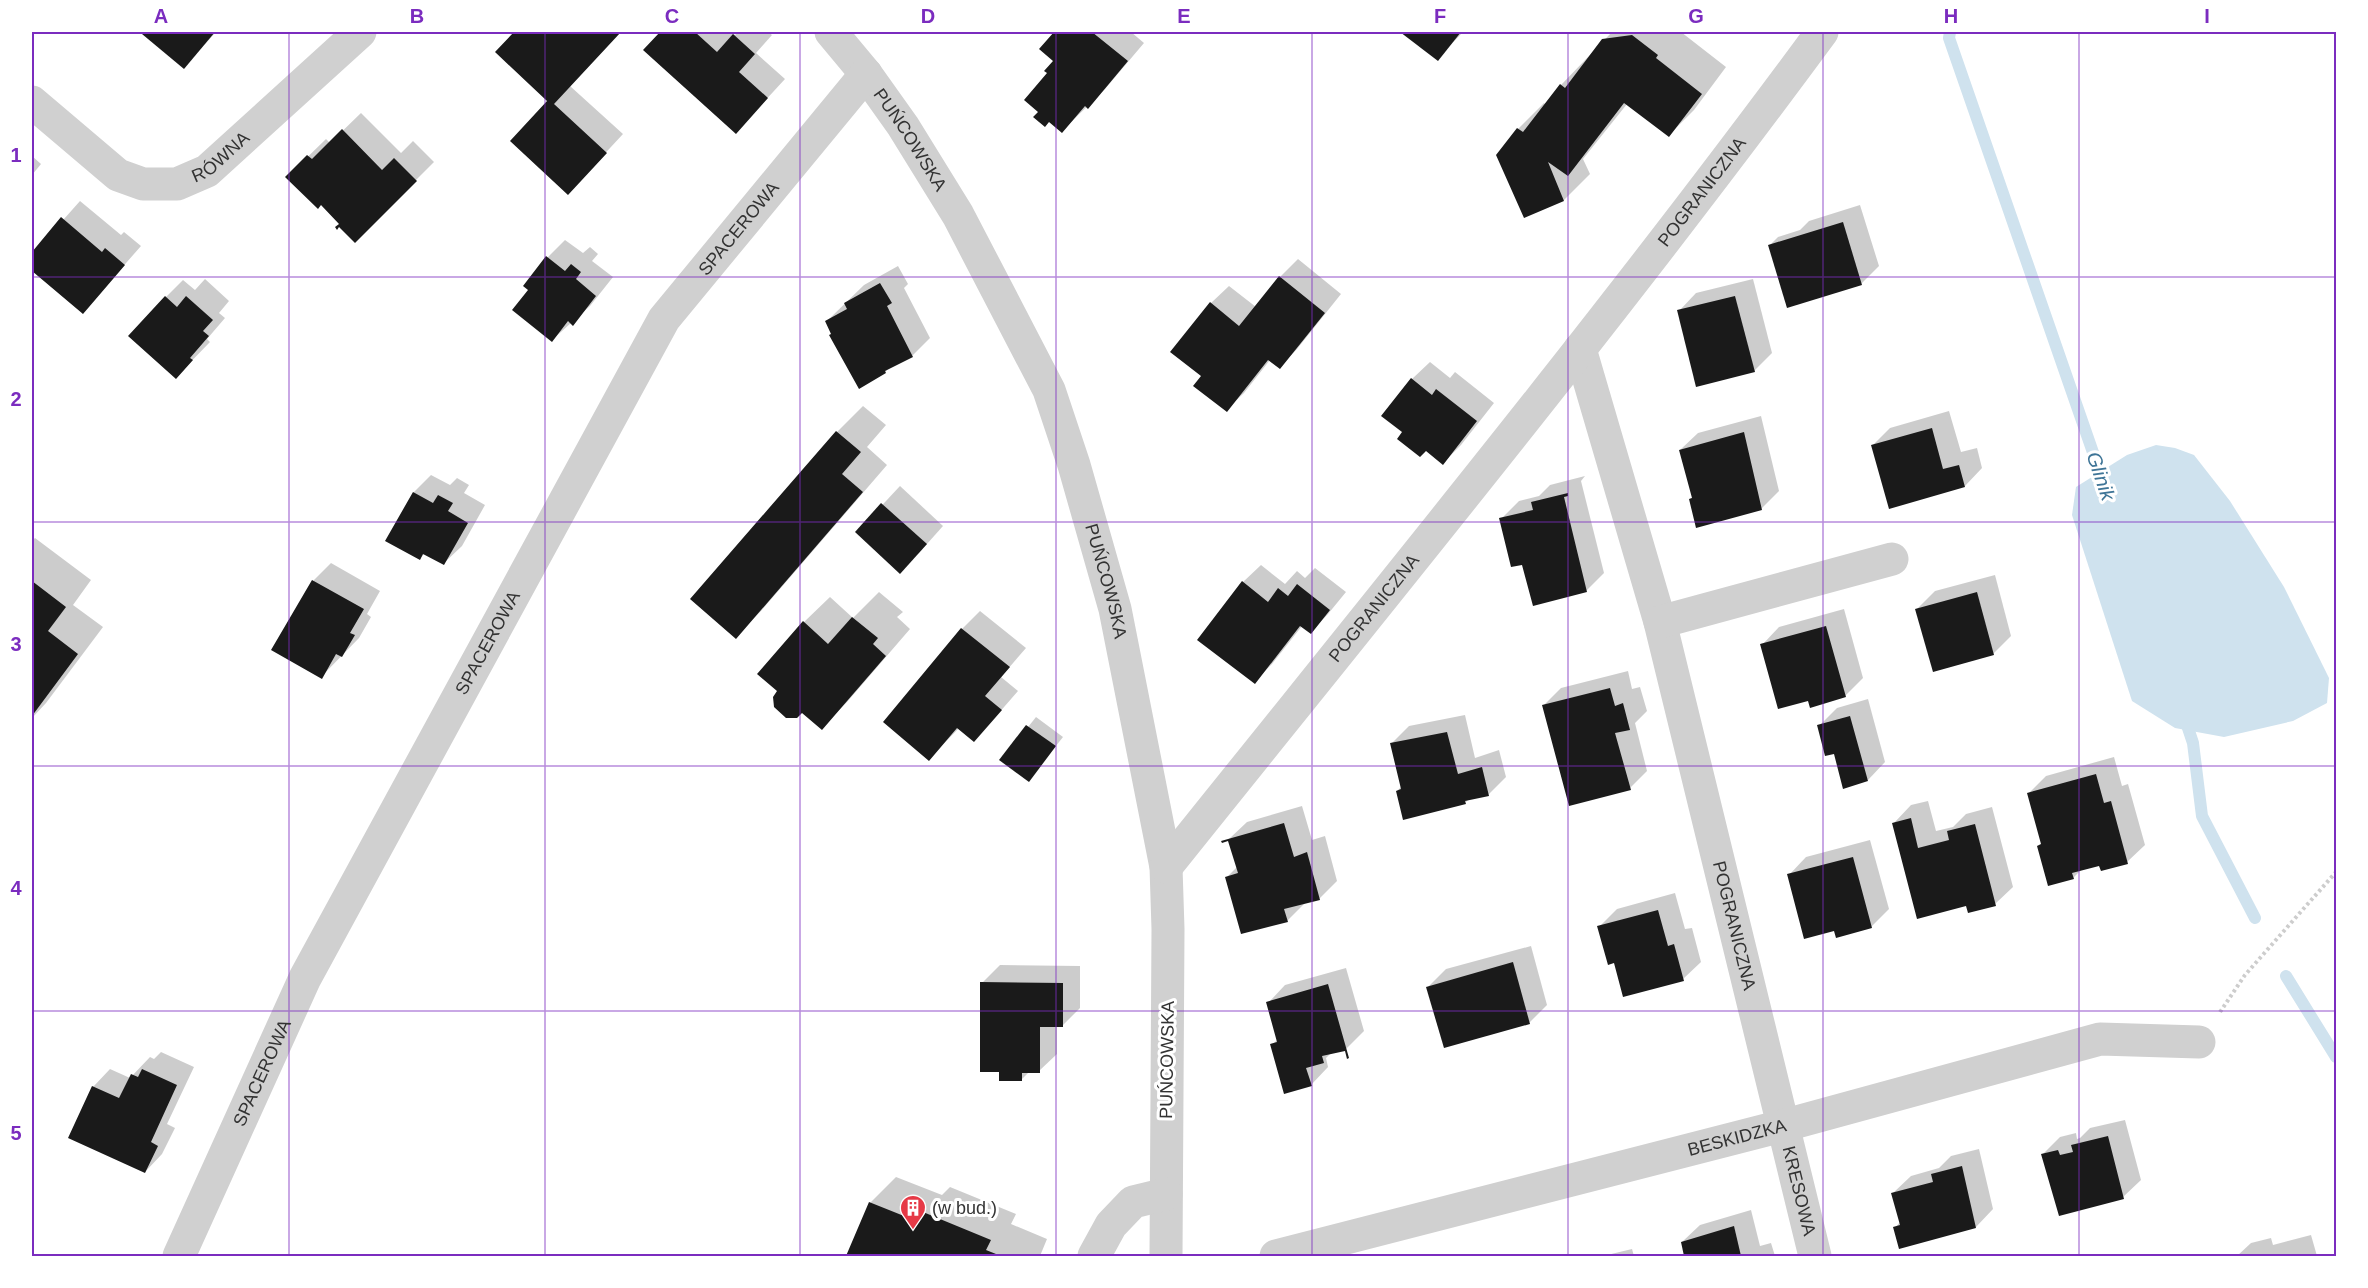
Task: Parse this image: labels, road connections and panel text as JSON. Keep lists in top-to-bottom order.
{
  "streets": {
    "street": [
      "PUŃCOWSKA",
      "RÓWNA",
      "POGRANICZNA",
      "SPACEROWA",
      "BESKIDZKA",
      "KRESOWA"
    ]
  },
  "crossings": [
    ["PUŃCOWSKA", "POGRANICZNA"],
    ["PUŃCOWSKA", "SPACEROWA"],
    ["POGRANICZNA", "BESKIDZKA"],
    ["POGRANICZNA", "KRESOWA"],
    ["BESKIDZKA", "KRESOWA"]
  ],
  "water": ["Glinik"],
  "places": {
    "building": ["(w bud.)"]
  },
  "grid": {
    "columns": [
      "A",
      "B",
      "C",
      "D",
      "E",
      "F",
      "G",
      "H",
      "I"
    ],
    "rows": [
      "1",
      "2",
      "3",
      "4",
      "5"
    ]
  }
}
